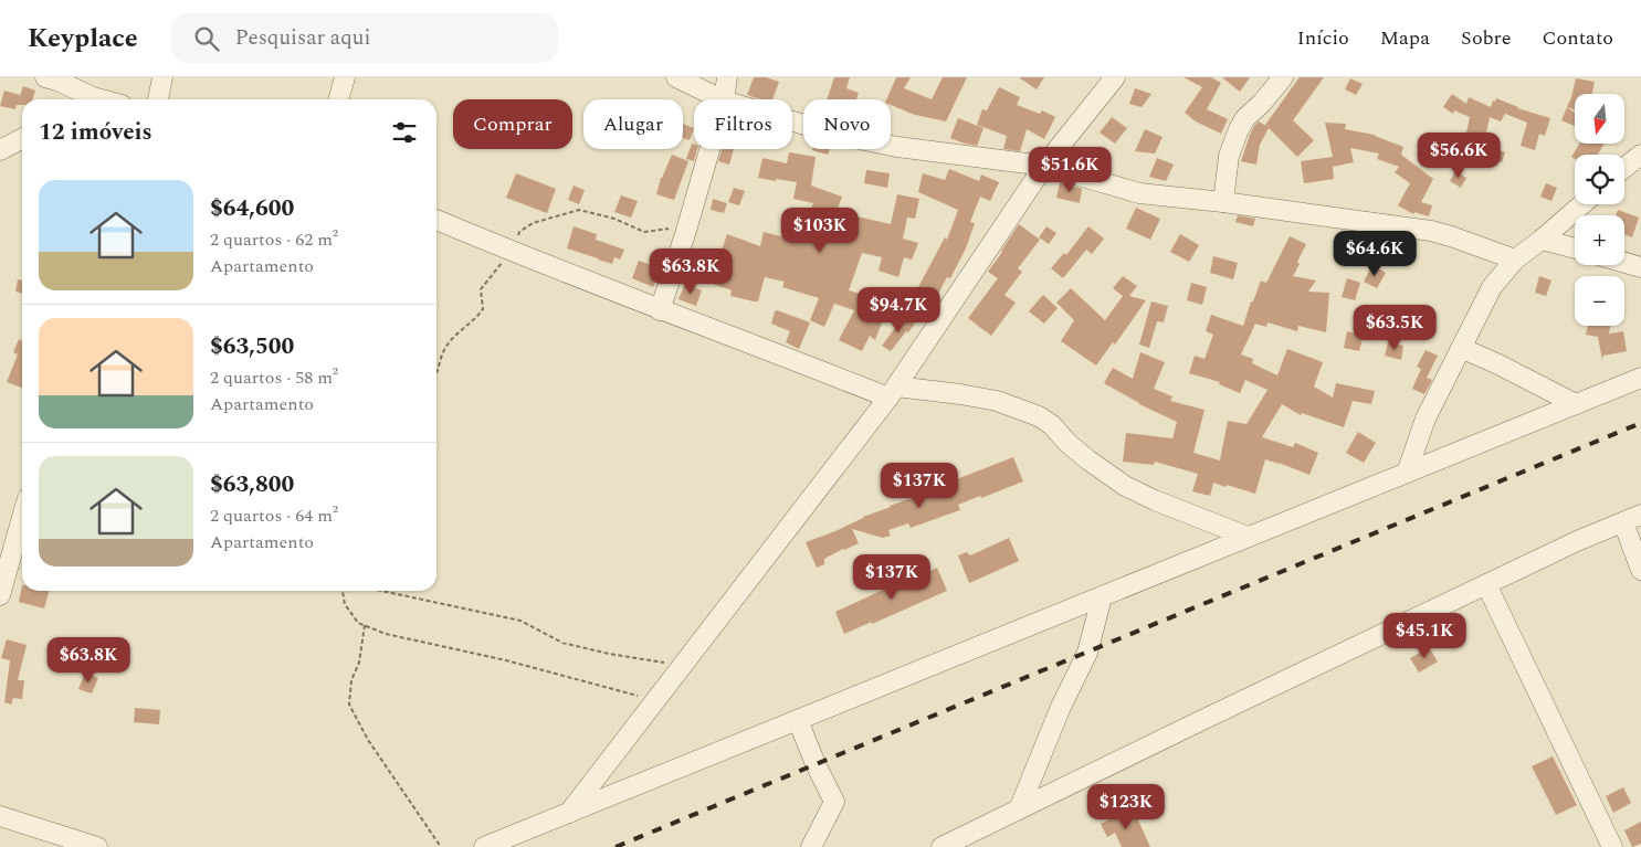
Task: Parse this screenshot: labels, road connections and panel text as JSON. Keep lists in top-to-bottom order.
{
  "north": "bottom",
  "page": {
    "header": "Keyplace",
    "search": "Pesquisar aqui",
    "nav": [
      "Início",
      "Mapa",
      "Sobre",
      "Contato"
    ],
    "map_buttons": ["+", "−"],
    "chip": [
      "Comprar",
      "Alugar",
      "Filtros",
      "Novo"
    ],
    "heading": "12 imóveis",
    "price": [
      "$56.6K",
      "$51.6K",
      "$103K",
      "$64.6K",
      "$63.8K",
      "$94.7K",
      "$63.5K",
      "$137K",
      "$137K",
      "$45.1K",
      "$63.8K",
      "$123K"
    ],
    "list": [
      {
        "name": "$64,600",
        "note": "2 quartos · 62 m² · Apartamento"
      },
      {
        "name": "$63,500",
        "note": "2 quartos · 58 m² · Apartamento"
      },
      {
        "name": "$63,800",
        "note": "2 quartos · 64 m² · Apartamento"
      }
    ]
  }
}
